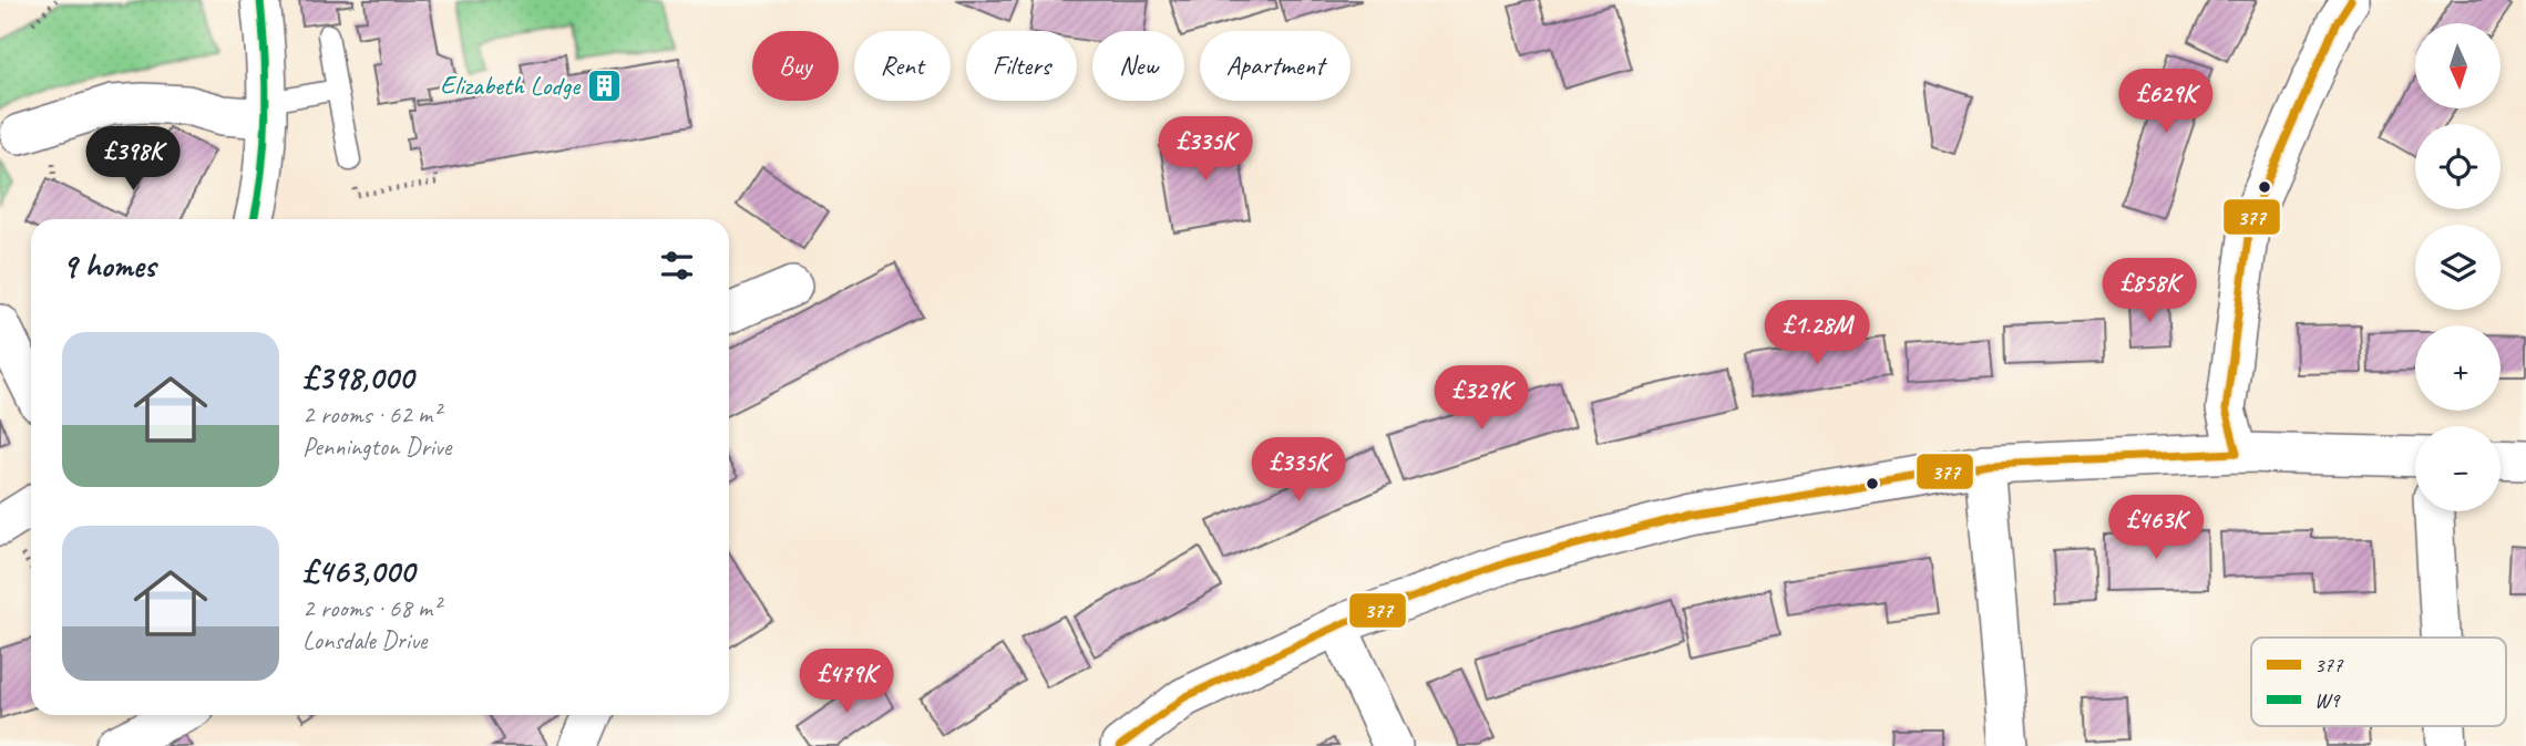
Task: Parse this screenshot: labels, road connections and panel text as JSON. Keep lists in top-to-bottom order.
{
  "places": {
    "building": ["Elizabeth Lodge"]
  },
  "lines": ["transit line 377", "transit line W9"],
  "legend": ["377", "W9"],
  "north": "bottom",
  "page": {
    "map_buttons": ["+", "−"],
    "chip": [
      "Buy",
      "Rent",
      "Filters",
      "New",
      "Apartment"
    ],
    "price": [
      "£629K",
      "£335K",
      "£398K",
      "£858K",
      "£1.28M",
      "£329K",
      "£335K",
      "£463K",
      "£479K"
    ],
    "heading": "9 homes",
    "list": [
      {
        "name": "£398,000",
        "note": "2 rooms · 62 m² · Pennington Drive"
      },
      {
        "name": "£463,000",
        "note": "2 rooms · 68 m² · Lonsdale Drive"
      }
    ]
  }
}
